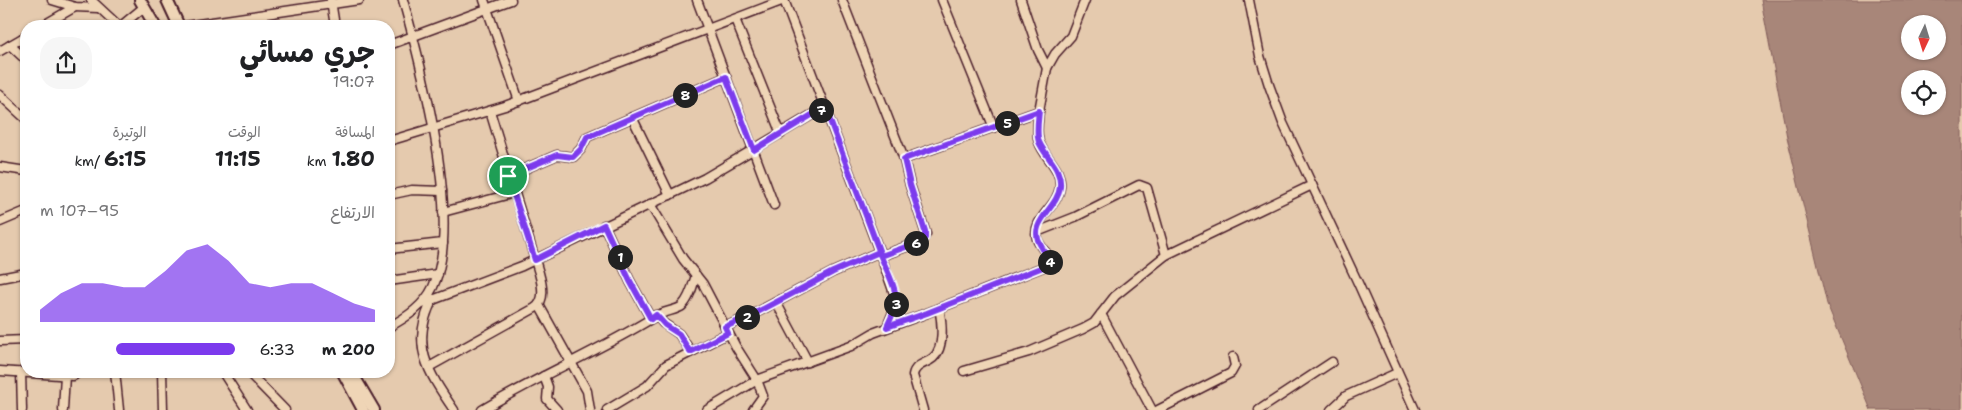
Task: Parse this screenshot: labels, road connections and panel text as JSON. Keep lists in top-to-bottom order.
{
  "north": "bottom",
  "page": {
    "heading": ["جري مسائي", "19:07"],
    "pins": [
      "8",
      "7",
      "5",
      "6",
      "1",
      "4",
      "3",
      "2"
    ],
    "stats": [
      ["المسافة", "1.80 km"],
      ["الوقت", "11:15"],
      ["الوتيرة", "6:15 /km"]
    ],
    "chart": ["الارتفاع", "95–107 m"],
    "list": [
      {
        "name": "200 m",
        "note": "6:33"
      }
    ]
  }
}
